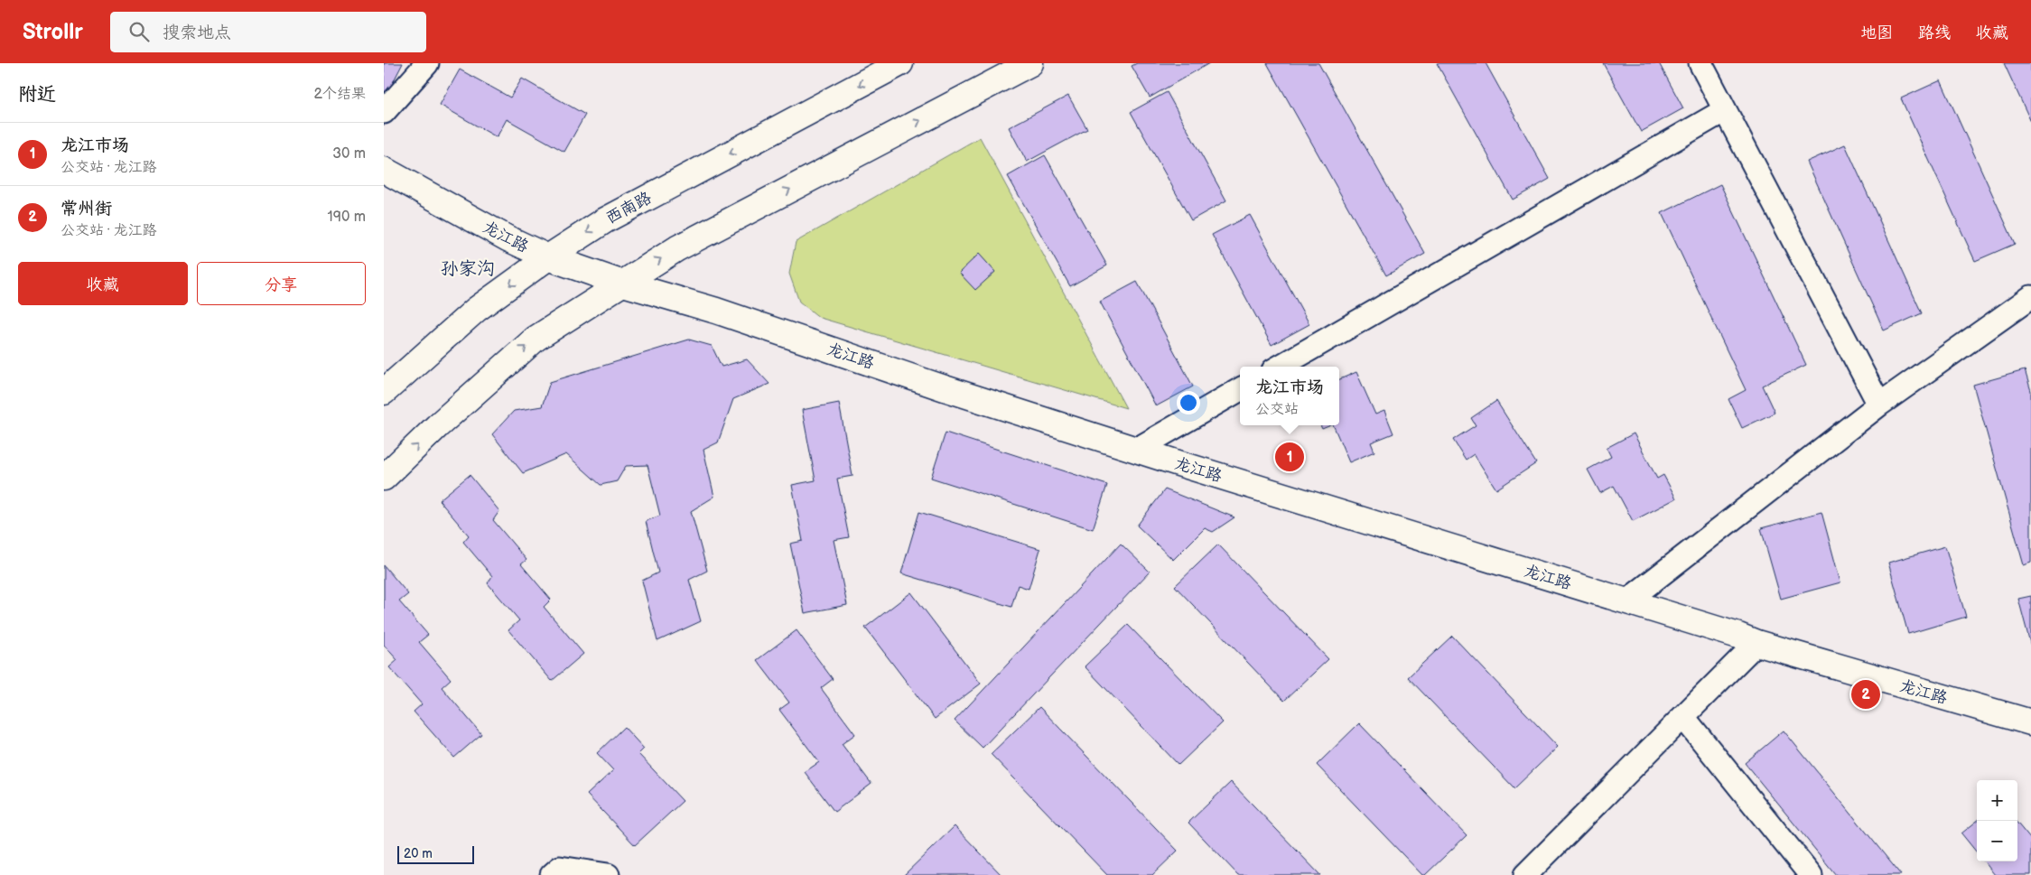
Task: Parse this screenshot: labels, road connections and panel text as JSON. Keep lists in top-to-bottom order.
{
  "streets": {
    "street": ["西南路", "龙江路"]
  },
  "crossings": [
    ["西南路", "龙江路"]
  ],
  "districts": ["孙家沟"],
  "scale_bar": "20 m",
  "page": {
    "header": "Strollr",
    "search": "搜索地点",
    "nav": ["地图", "路线", "收藏"],
    "heading": ["附近", "2个结果"],
    "list": [
      {
        "mark": "1",
        "name": "龙江市场",
        "note": "公交站 · 龙江路",
        "value": "30 m"
      },
      {
        "mark": "2",
        "name": "常州街",
        "note": "公交站 · 龙江路",
        "value": "190 m"
      }
    ],
    "buttons": ["收藏", "分享"],
    "popup": ["龙江市场", "公交站"],
    "pins": ["1", "2"],
    "map_buttons": ["+", "−"],
    "scale": "20 m"
  }
}
